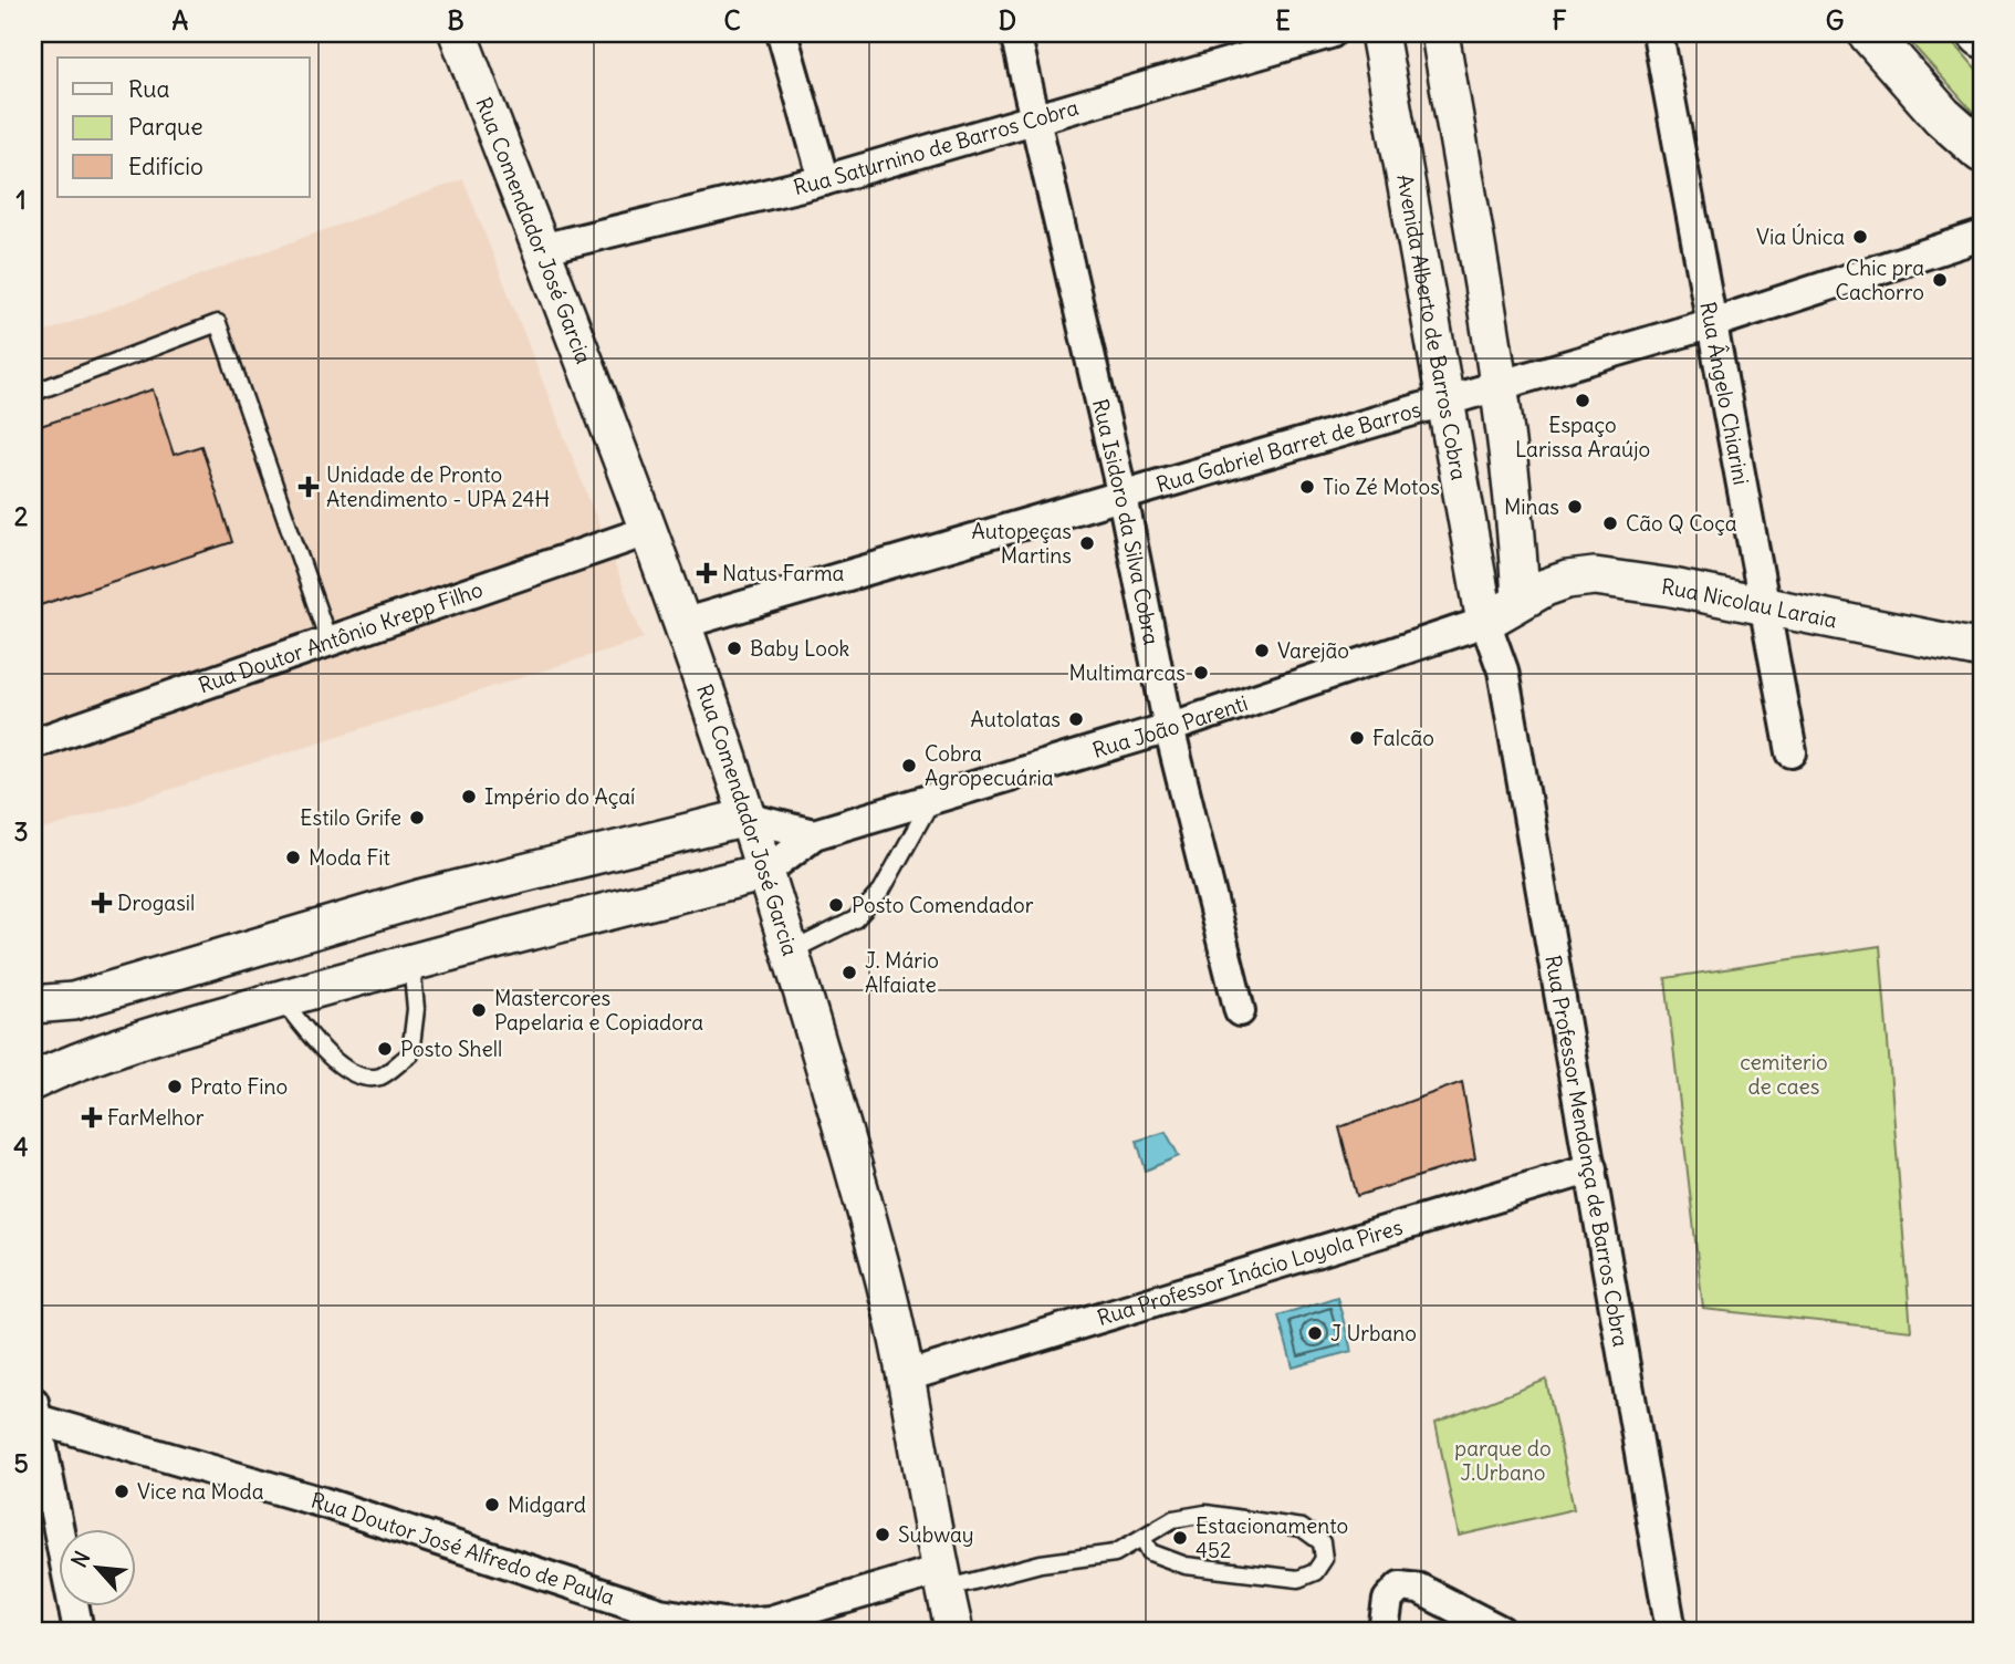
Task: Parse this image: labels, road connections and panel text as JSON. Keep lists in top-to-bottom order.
{
  "streets": {
    "street": [
      "Rua Saturnino de Barros Cobra",
      "Rua Comendador José Garcia",
      "Avenida Alberto de Barros Cobra",
      "Rua Ângelo Chiarini",
      "Rua Gabriel Barret de Barros",
      "Rua Isidoro da Silva Cobra",
      "Rua Nicolau Laraia",
      "Rua Doutor Antônio Krepp Filho",
      "Rua João Parenti",
      "Rua Professor Mendonça de Barros Cobra",
      "Rua Professor Inácio Loyola Pires",
      "Rua Doutor José Alfredo de Paula"
    ]
  },
  "crossings": [
    ["Rua Saturnino de Barros Cobra", "Rua Comendador José Garcia"],
    ["Rua Saturnino de Barros Cobra", "Rua Isidoro da Silva Cobra"],
    ["Rua Comendador José Garcia", "Rua Gabriel Barret de Barros"],
    ["Rua Comendador José Garcia", "Rua Doutor Antônio Krepp Filho"],
    ["Rua Comendador José Garcia", "Rua João Parenti"],
    ["Rua Comendador José Garcia", "Rua Professor Inácio Loyola Pires"],
    ["Rua Comendador José Garcia", "Rua Doutor José Alfredo de Paula"],
    ["Avenida Alberto de Barros Cobra", "Rua Gabriel Barret de Barros"],
    ["Avenida Alberto de Barros Cobra", "Rua João Parenti"],
    ["Avenida Alberto de Barros Cobra", "Rua Professor Mendonça de Barros Cobra"],
    ["Rua Ângelo Chiarini", "Rua Gabriel Barret de Barros"],
    ["Rua Ângelo Chiarini", "Rua Nicolau Laraia"],
    ["Rua Gabriel Barret de Barros", "Rua Isidoro da Silva Cobra"],
    ["Rua Isidoro da Silva Cobra", "Rua João Parenti"],
    ["Rua Nicolau Laraia", "Rua João Parenti"],
    ["Rua Nicolau Laraia", "Rua Professor Mendonça de Barros Cobra"],
    ["Rua João Parenti", "Rua Professor Mendonça de Barros Cobra"],
    ["Rua Professor Mendonça de Barros Cobra", "Rua Professor Inácio Loyola Pires"]
  ],
  "parks": ["cemiterio de caes", "parque do J.Urbano"],
  "places": {
    "other": [
      "Via Única",
      "Chic pra Cachorro",
      "Espaço Larissa Araújo",
      "Tio Zé Motos",
      "Minas",
      "Cão Q Coça",
      "Autopeças Martins",
      "Baby Look",
      "Varejão",
      "Multimarcas",
      "Autolatas",
      "Falcão",
      "Cobra Agropecuária",
      "Império do Açaí",
      "Estilo Grife",
      "Moda Fit",
      "Posto Comendador",
      "J. Mário Alfaiate",
      "Mastercores Papelaria e Copiadora",
      "Posto Shell",
      "Prato Fino",
      "J Urbano",
      "Vice na Moda",
      "Midgard",
      "Subway",
      "Estacionamento 452"
    ],
    "health": [
      "Unidade de Pronto Atendimento - UPA 24H",
      "Natus Farma",
      "Drogasil",
      "FarMelhor"
    ]
  },
  "legend": ["Rua", "Parque", "Edifício"],
  "north": "top left",
  "grid": {
    "columns": [
      "A",
      "B",
      "C",
      "D",
      "E",
      "F",
      "G"
    ],
    "rows": [
      "1",
      "2",
      "3",
      "4",
      "5"
    ]
  }
}
